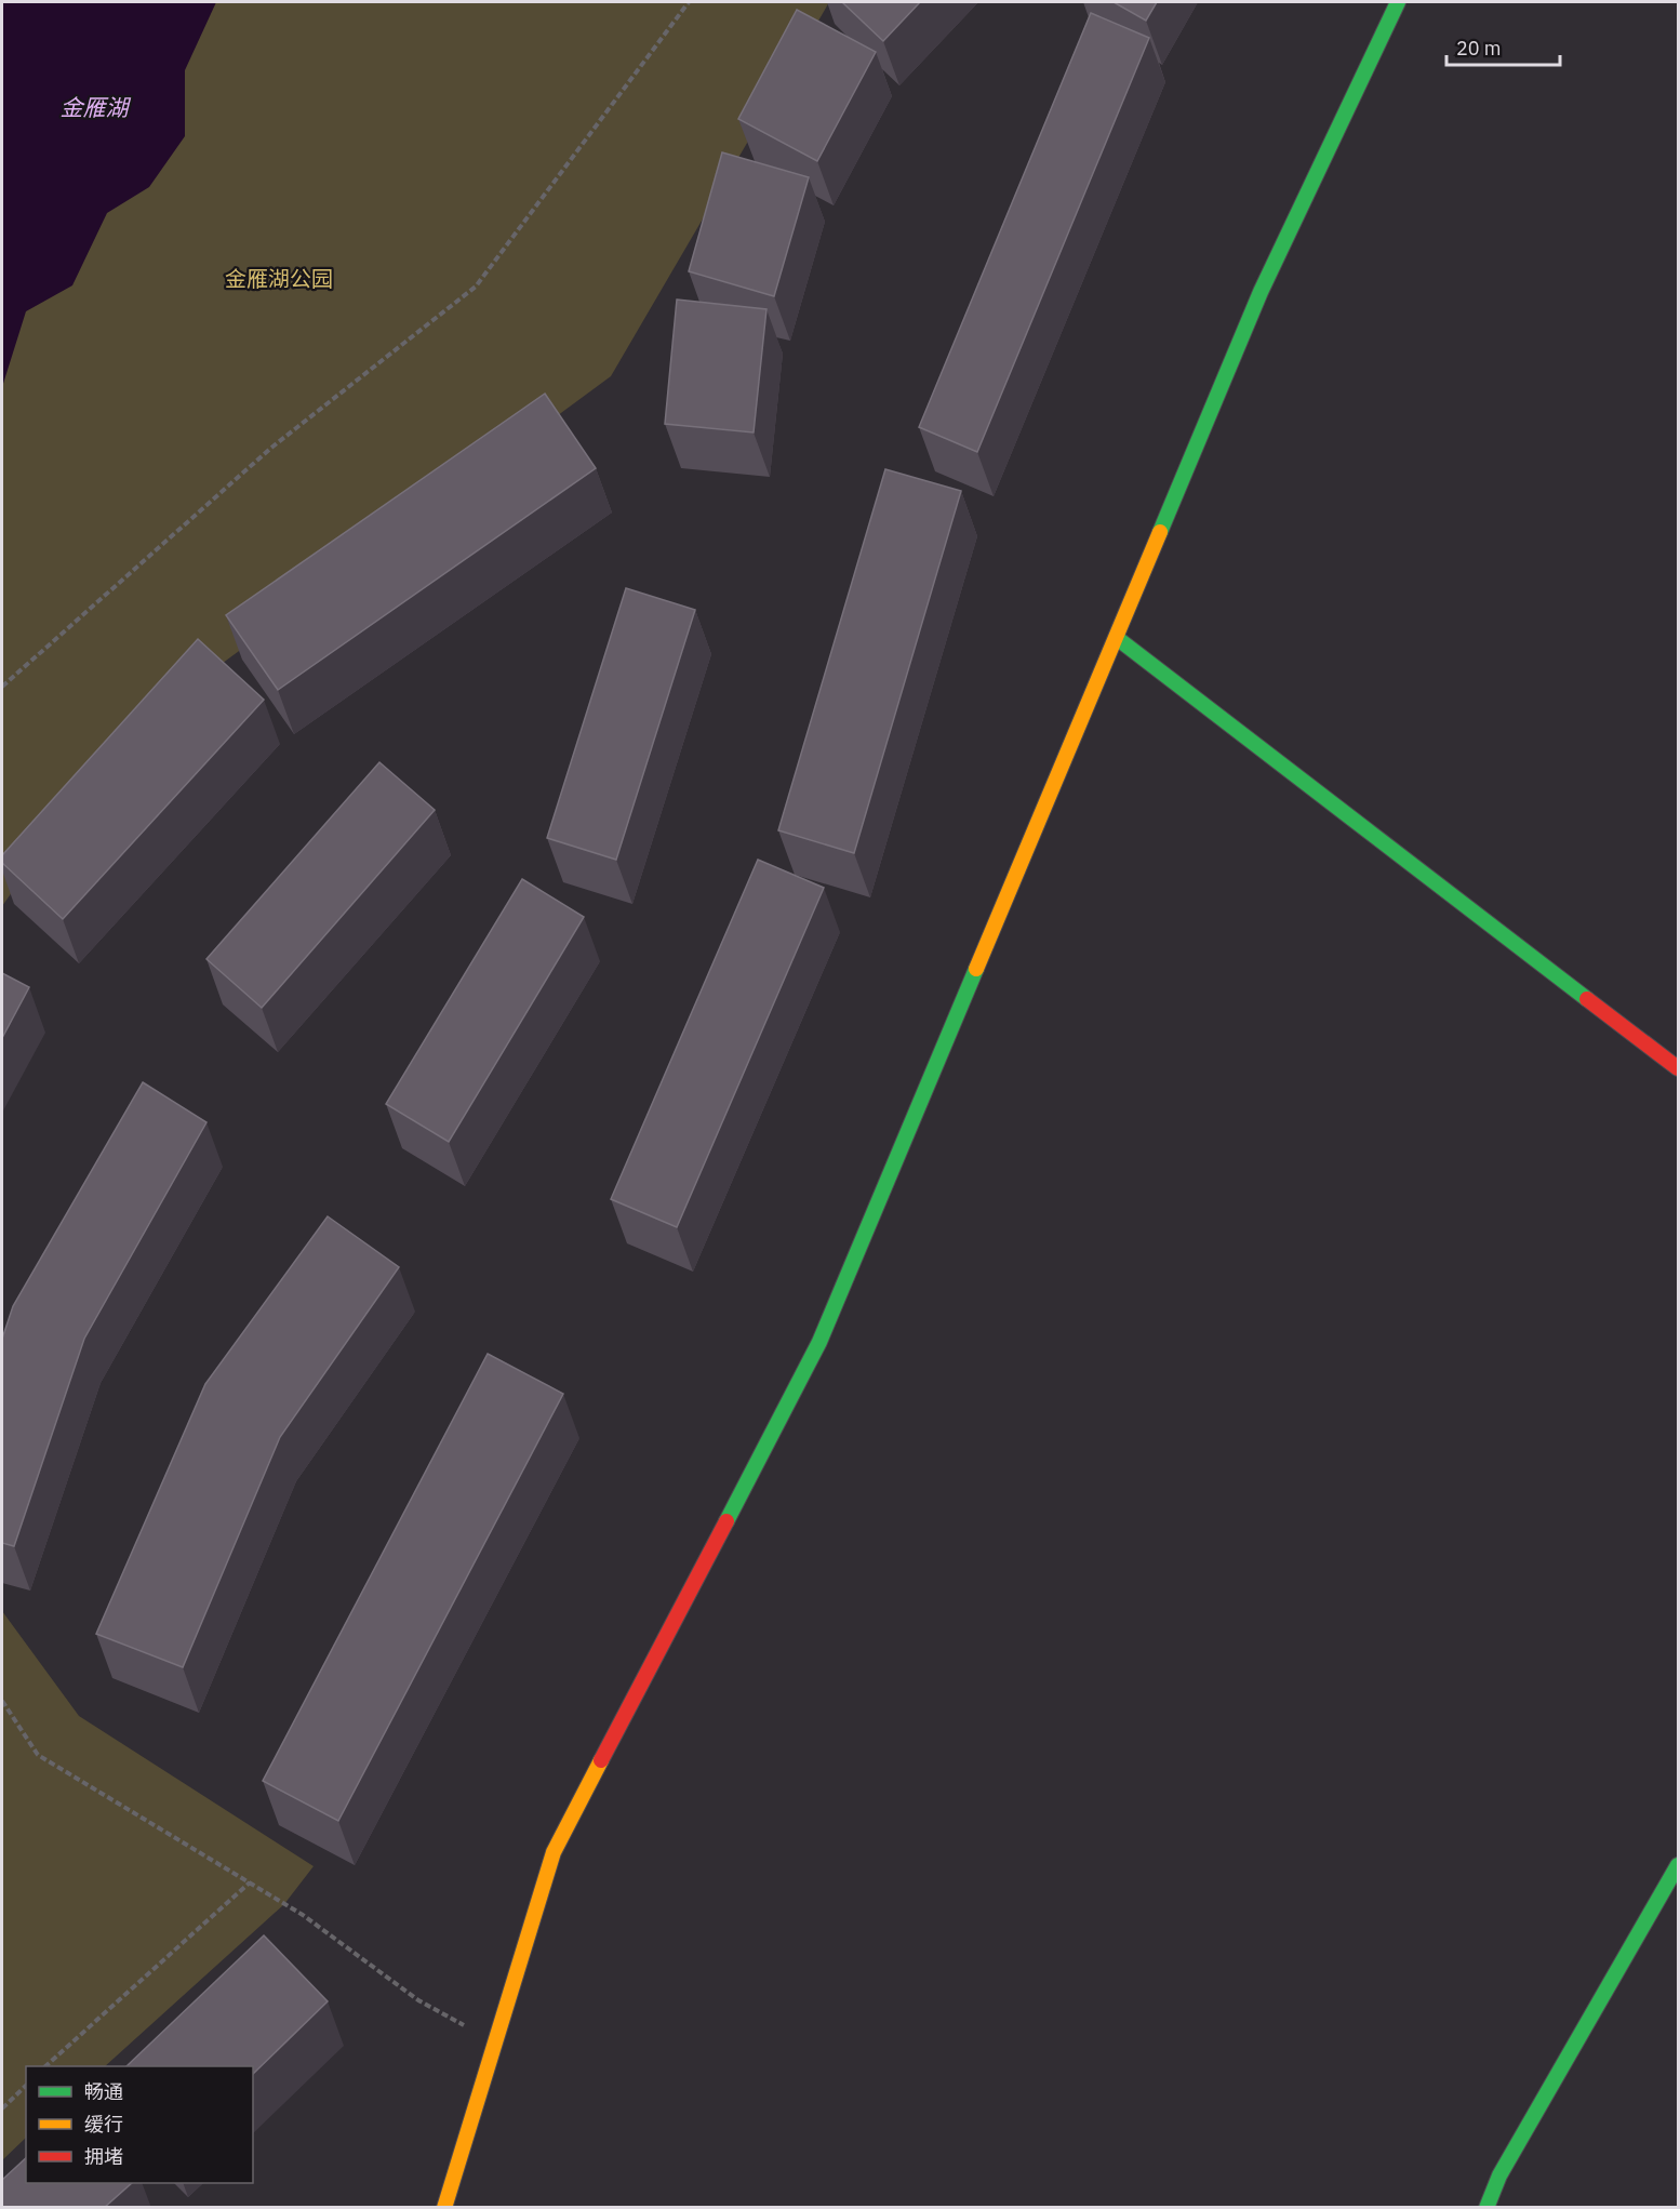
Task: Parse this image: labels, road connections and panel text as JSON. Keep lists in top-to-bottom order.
{
  "water": ["金雁湖"],
  "parks": ["金雁湖公园"],
  "legend": ["畅通", "缓行", "拥堵"],
  "scale_bar": "20 m"
}
